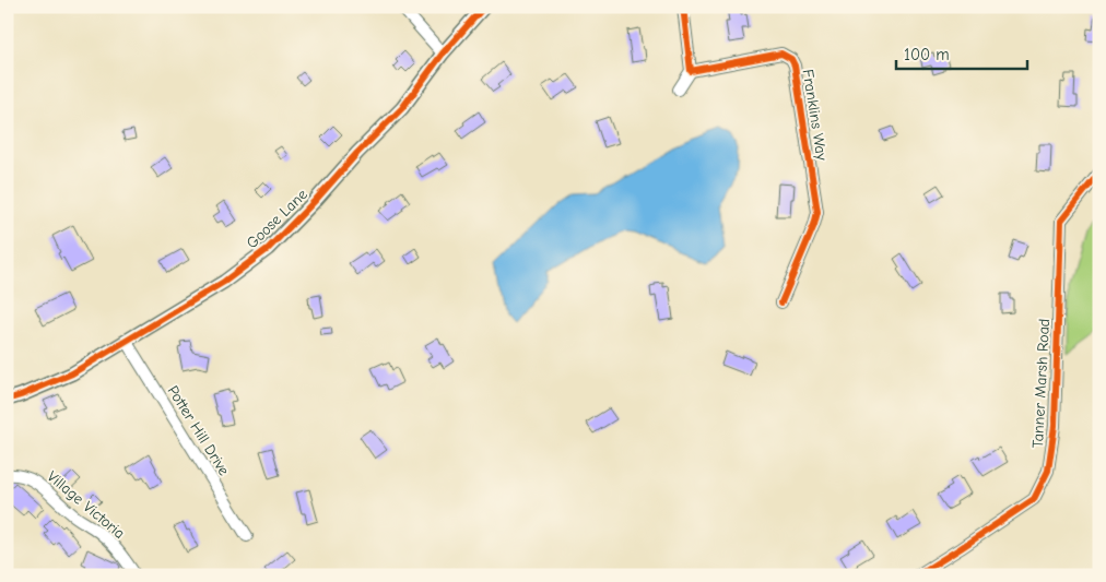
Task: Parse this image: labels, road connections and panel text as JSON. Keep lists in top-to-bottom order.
{
  "streets": {
    "street": [
      "Franklins Way",
      "Goose Lane",
      "Tanner Marsh Road",
      "Potter Hill Drive",
      "Village Victoria"
    ]
  },
  "crossings": [
    ["Goose Lane", "Potter Hill Drive"]
  ],
  "scale_bar": "100 m"
}
